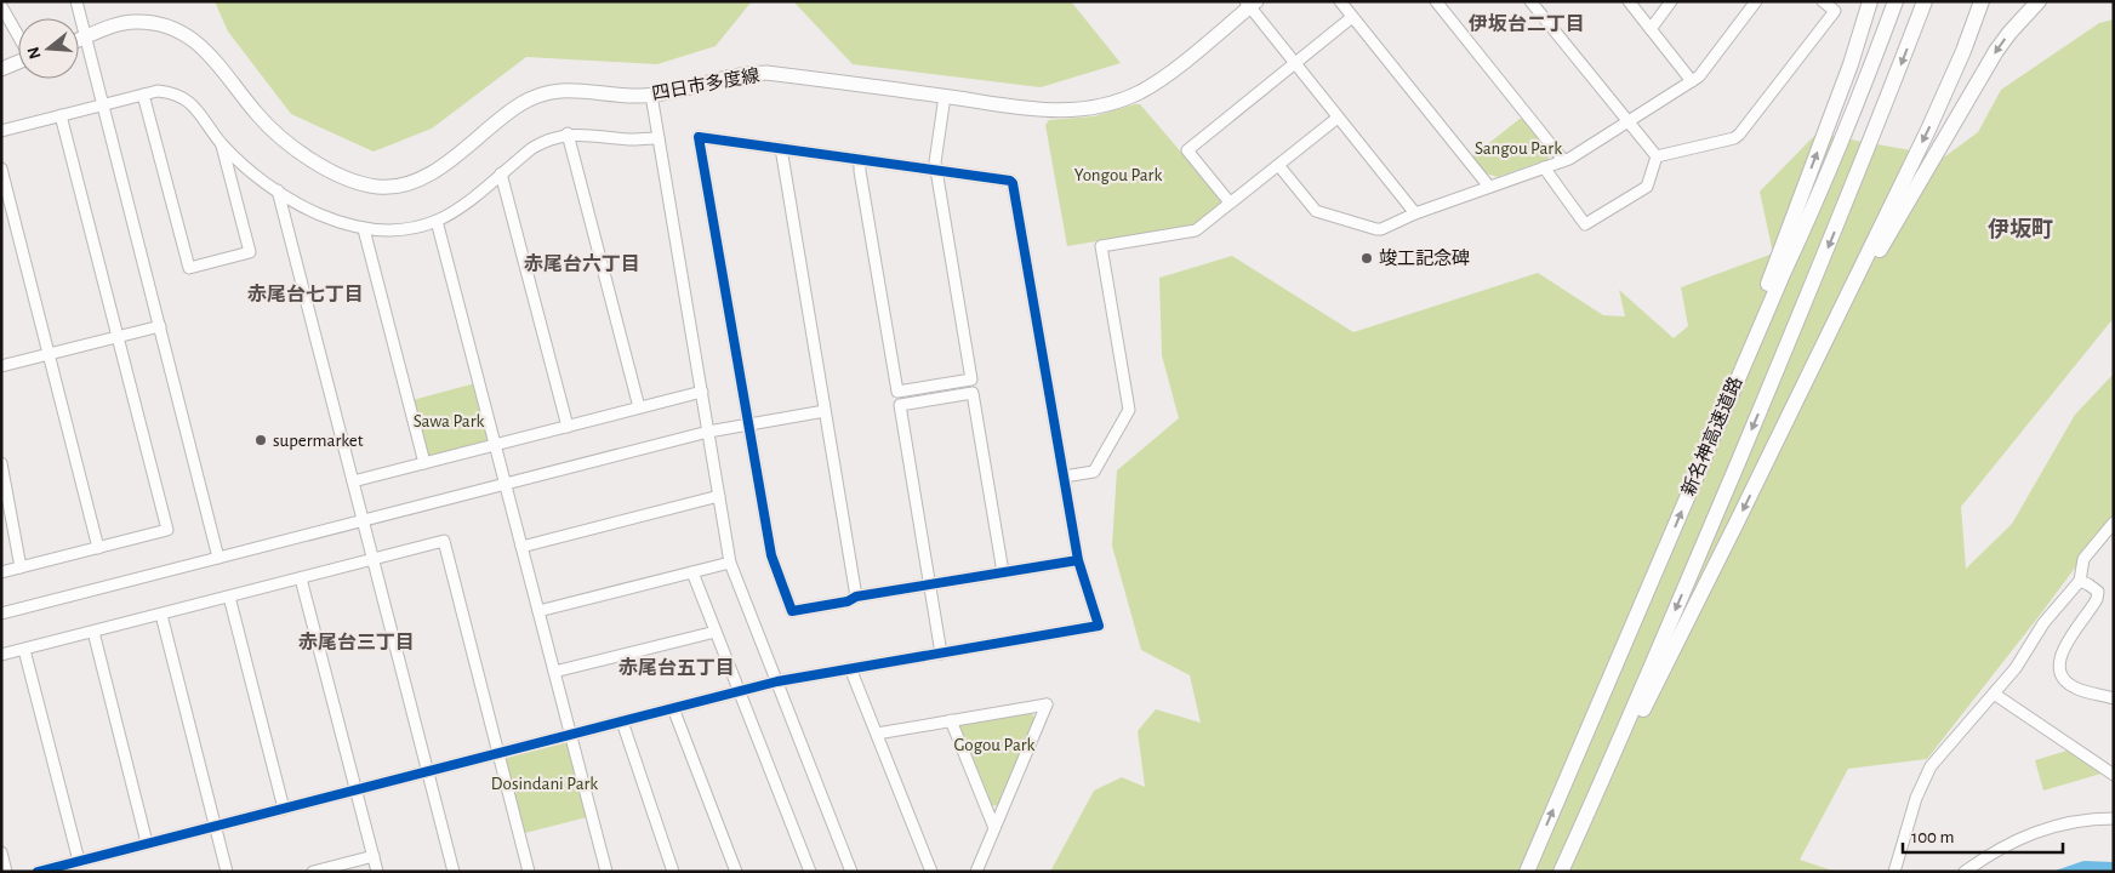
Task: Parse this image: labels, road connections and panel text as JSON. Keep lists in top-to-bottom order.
{
  "streets": {
    "highway": ["新名神高速道路"],
    "main road": ["四日市多度線"]
  },
  "districts": [
    "伊坂台二丁目",
    "伊坂町",
    "赤尾台六丁目",
    "赤尾台七丁目",
    "赤尾台三丁目",
    "赤尾台五丁目"
  ],
  "parks": [
    "Sangou Park",
    "Yongou Park",
    "Sawa Park",
    "Gogou Park",
    "Dosindani Park"
  ],
  "places": ["竣工記念碑", "supermarket"],
  "scale_bar": "100 m",
  "north": "left"
}
